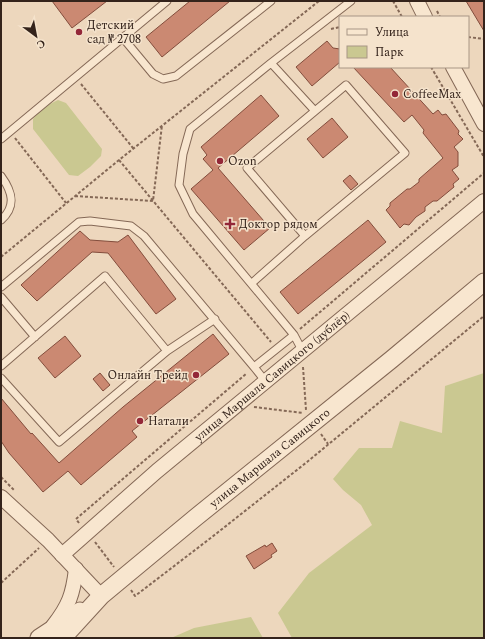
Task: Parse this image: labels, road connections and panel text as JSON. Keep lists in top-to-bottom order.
{
  "streets": {
    "street": ["улица Маршала Савицкого (дублёр)", "улица Маршала Савицкого"]
  },
  "places": {
    "other": [
      "Детский сад № 2708",
      "CoffeeMax",
      "Ozon",
      "Онлайн Трейд",
      "Натали"
    ],
    "health": ["Доктор рядом"]
  },
  "legend": ["Улица", "Парк"],
  "north": "bottom right"
}
